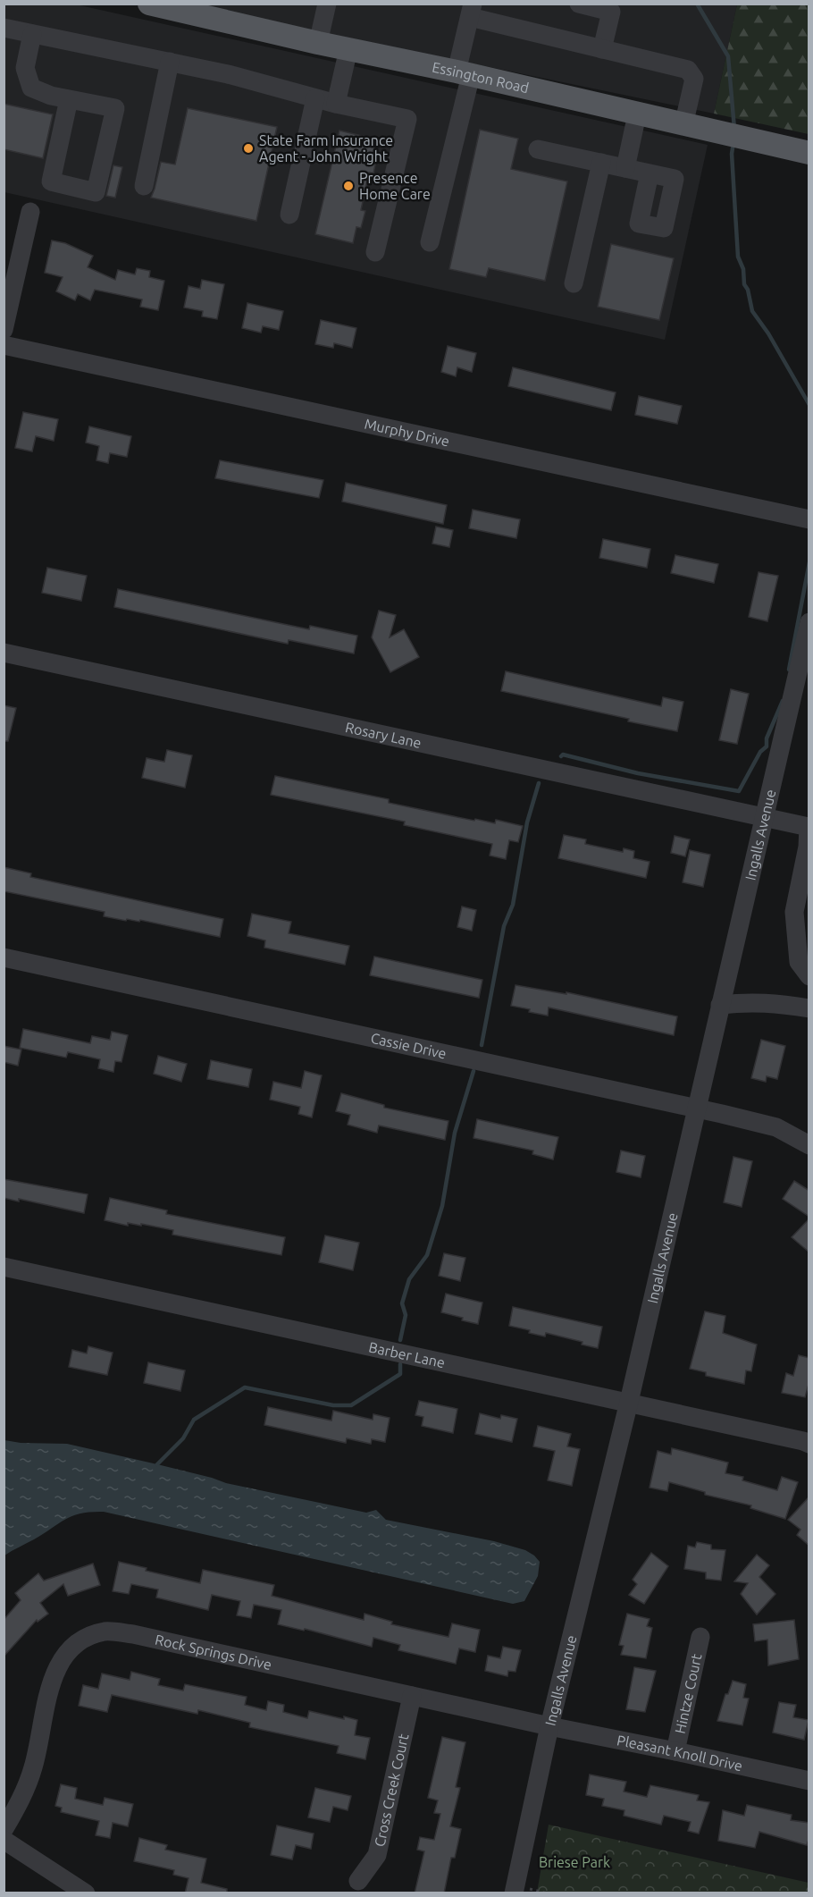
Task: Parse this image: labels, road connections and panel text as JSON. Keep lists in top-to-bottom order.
{
  "streets": {
    "main road": ["Essington Road"],
    "street": [
      "Murphy Drive",
      "Rosary Lane",
      "Ingalls Avenue",
      "Cassie Drive",
      "Barber Lane",
      "Rock Springs Drive",
      "Hintze Court",
      "Pleasant Knoll Drive",
      "Cross Creek Court"
    ]
  },
  "crossings": [
    ["Rosary Lane", "Ingalls Avenue"],
    ["Ingalls Avenue", "Cassie Drive"],
    ["Ingalls Avenue", "Barber Lane"],
    ["Ingalls Avenue", "Rock Springs Drive"],
    ["Ingalls Avenue", "Pleasant Knoll Drive"],
    ["Rock Springs Drive", "Pleasant Knoll Drive"],
    ["Rock Springs Drive", "Cross Creek Court"],
    ["Hintze Court", "Pleasant Knoll Drive"]
  ],
  "parks": ["Briese Park"],
  "places": ["State Farm Insurance Agent - John Wright", "Presence Home Care"]
}
